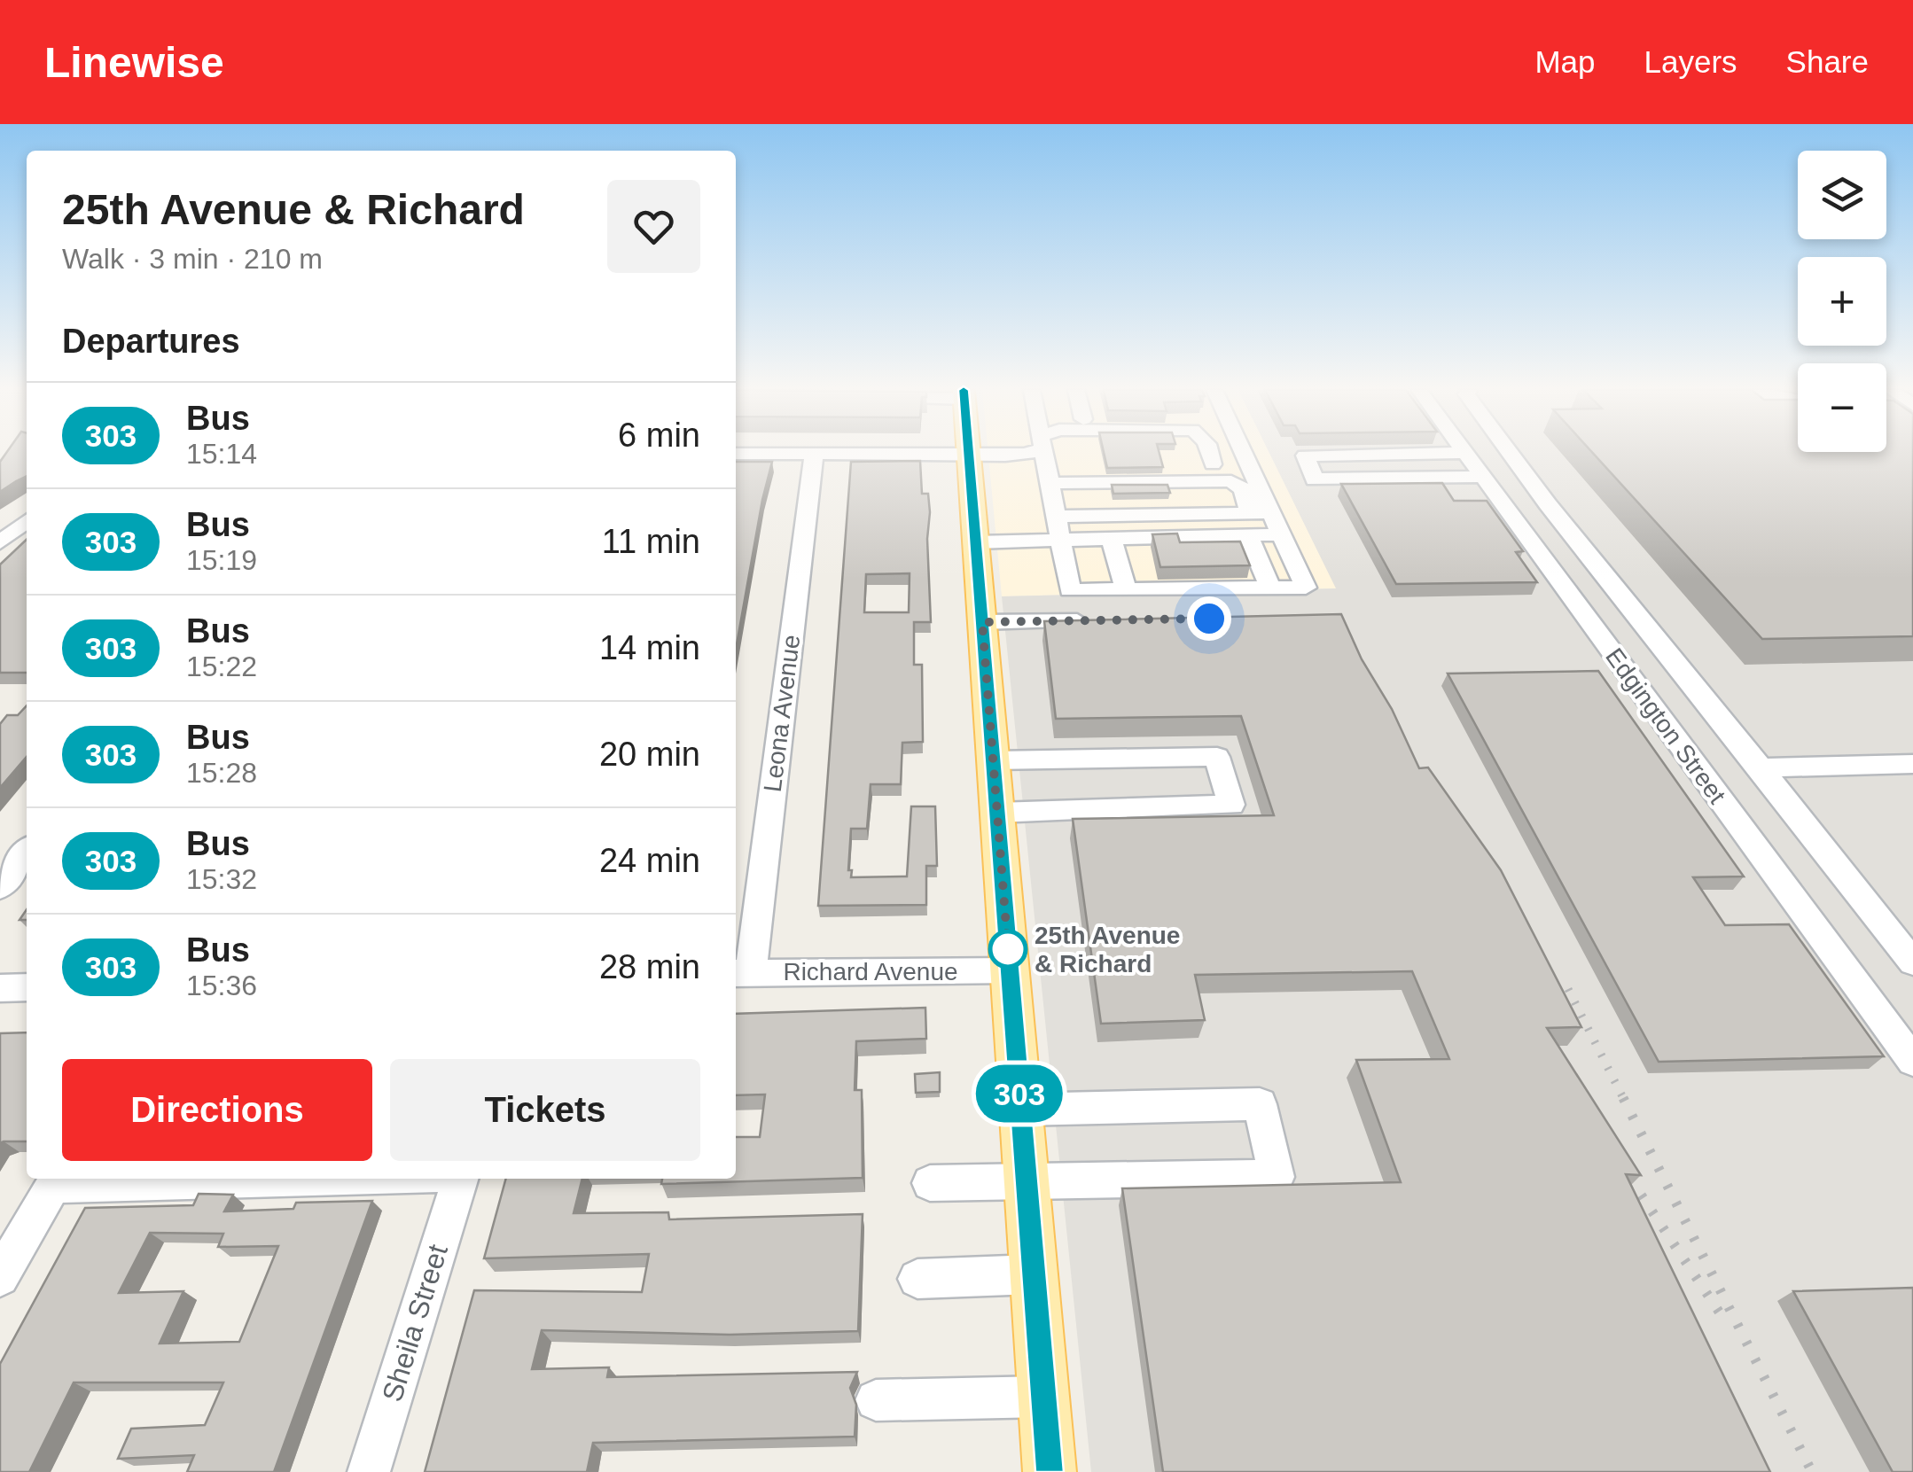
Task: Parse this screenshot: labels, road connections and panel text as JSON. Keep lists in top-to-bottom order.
{
  "streets": {
    "street": [
      "Leona Avenue",
      "Edgington Street",
      "Richard Avenue",
      "Sheila Street"
    ]
  },
  "crossings": [
    ["Leona Avenue", "Richard Avenue"]
  ],
  "places": ["25th Avenue & Richard"],
  "lines": ["bus line 303"],
  "page": {
    "header": "Linewise",
    "nav": ["Map", "Layers", "Share"],
    "on_map": "303",
    "map_buttons": ["+", "−"],
    "heading": [
      ["25th Avenue & Richard", "Walk · 3 min · 210 m"],
      "Departures"
    ],
    "list": [
      {
        "mark": "303",
        "name": "Bus",
        "note": "15:14",
        "value": "6 min"
      },
      {
        "mark": "303",
        "name": "Bus",
        "note": "15:19",
        "value": "11 min"
      },
      {
        "mark": "303",
        "name": "Bus",
        "note": "15:22",
        "value": "14 min"
      },
      {
        "mark": "303",
        "name": "Bus",
        "note": "15:28",
        "value": "20 min"
      },
      {
        "mark": "303",
        "name": "Bus",
        "note": "15:32",
        "value": "24 min"
      },
      {
        "mark": "303",
        "name": "Bus",
        "note": "15:36",
        "value": "28 min"
      }
    ],
    "buttons": ["Directions", "Tickets"]
  }
}
